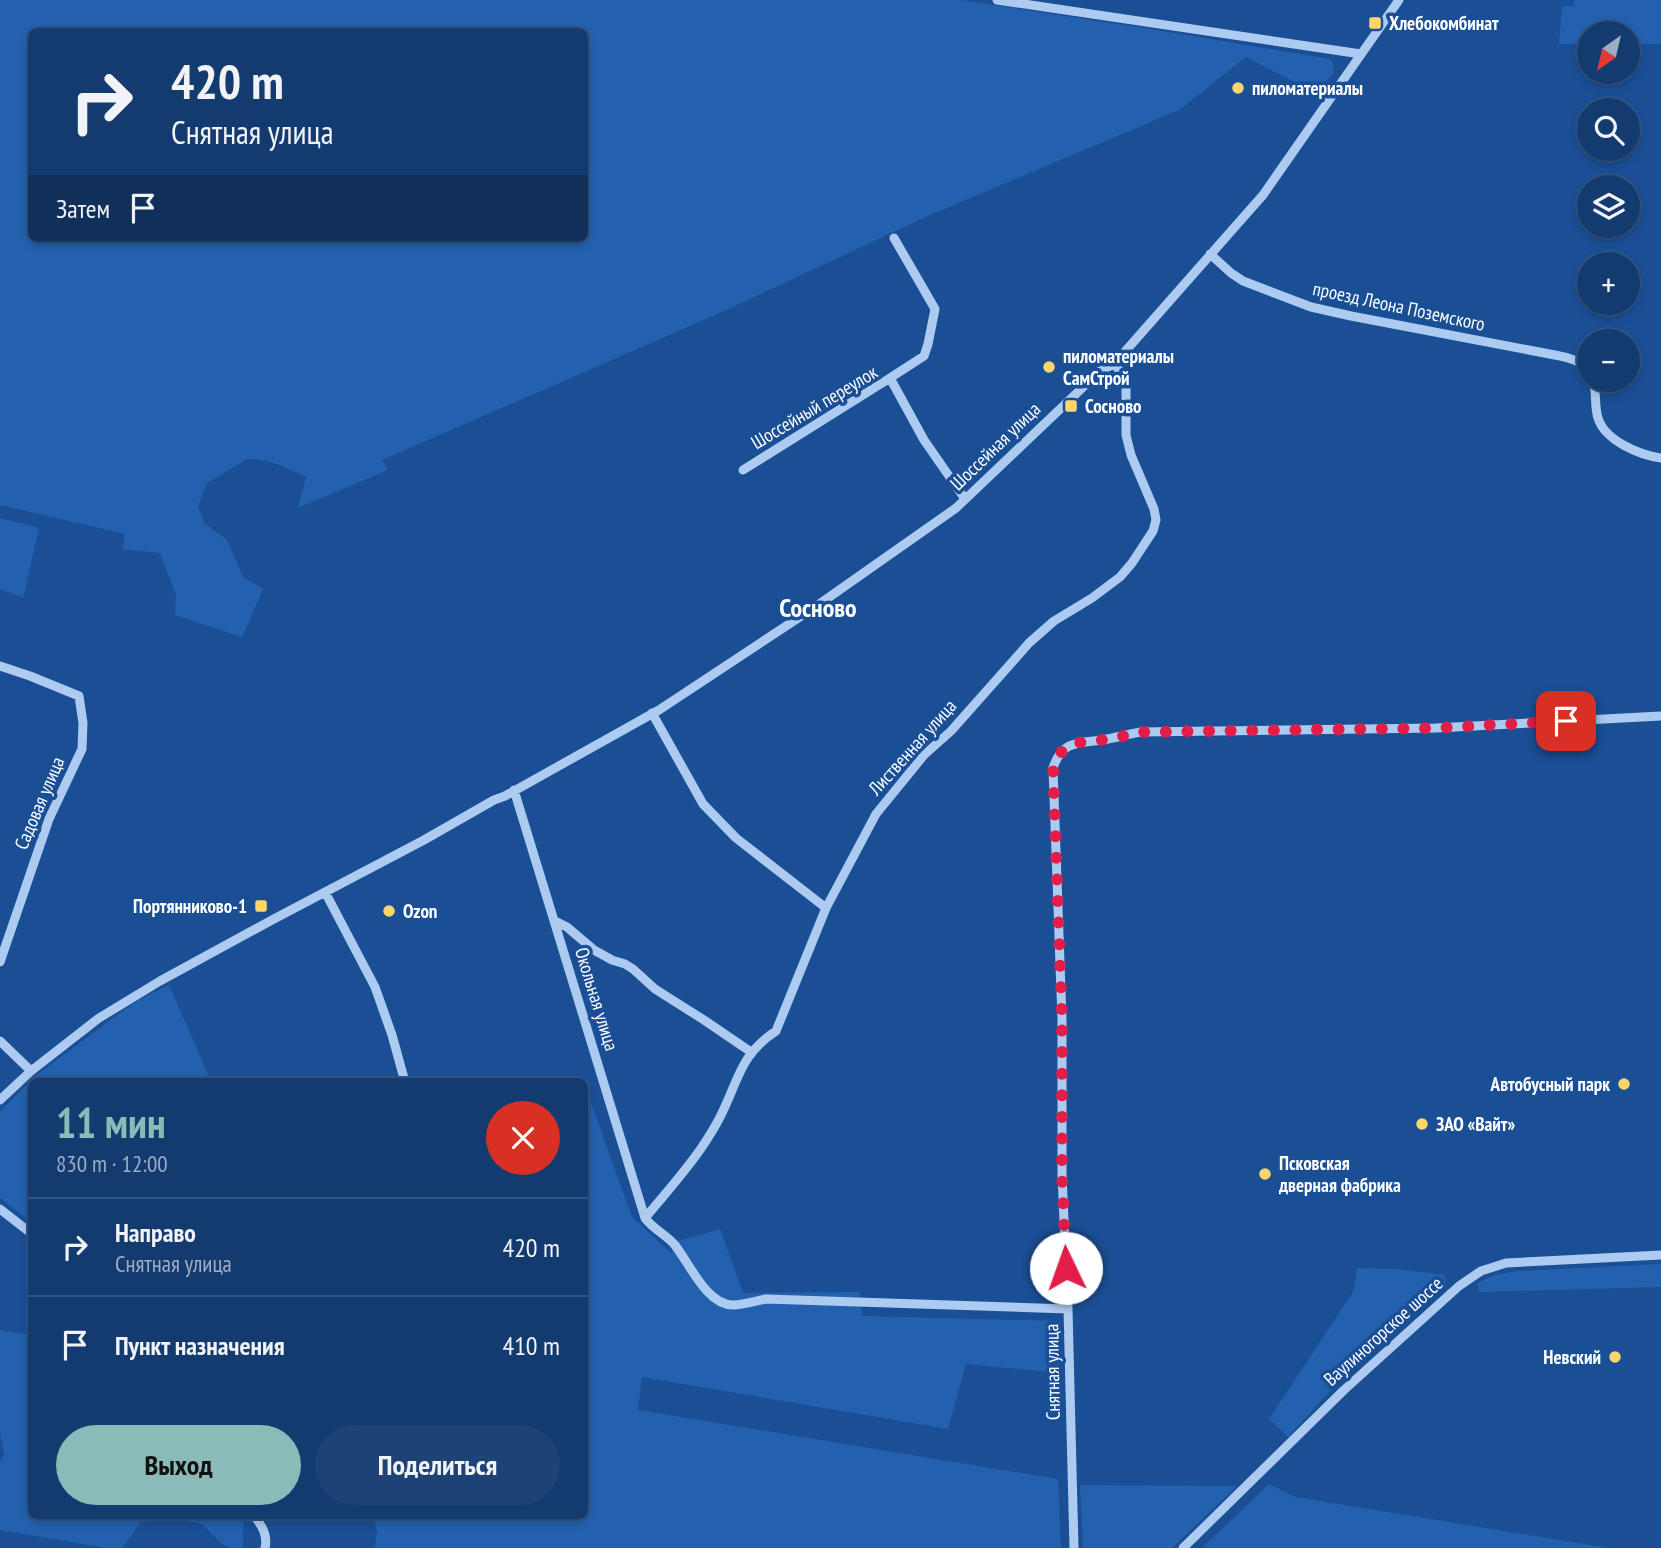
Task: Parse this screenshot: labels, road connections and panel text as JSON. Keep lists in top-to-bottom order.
{
  "streets": {
    "street": [
      "проезд Леона Поземского",
      "Шоссейный переулок",
      "Шоссейная улица",
      "Лиственная улица",
      "Садовая улица",
      "Окольная улица",
      "Ваулиногорское шоссе",
      "Снятная улица"
    ]
  },
  "crossings": [
    ["проезд Леона Поземского", "Шоссейная улица"],
    ["Шоссейный переулок", "Шоссейная улица"],
    ["Шоссейная улица", "Лиственная улица"],
    ["Шоссейная улица", "Окольная улица"],
    ["Лиственная улица", "Окольная улица"]
  ],
  "districts": ["Сосново"],
  "places": {
    "transit": ["Хлебокомбинат", "Сосново", "Портянниково-1"],
    "other": [
      "пиломатериалы",
      "пиломатериалы СамСтрой",
      "Ozon",
      "Автобусный парк",
      "ЗАО «Вайт»",
      "Псковская дверная фабрика",
      "Невский"
    ]
  },
  "north": "bottom left",
  "page": {
    "map_buttons": ["+", "−"],
    "turn": ["420 m", "Снятная улица"],
    "then": "Затем",
    "heading": ["11 мин", "830 m · 12:00"],
    "list": [
      {
        "name": "Направо",
        "note": "Снятная улица",
        "value": "420 m"
      },
      {
        "name": "Пункт назначения",
        "value": "410 m"
      }
    ],
    "buttons": ["Выход", "Поделиться"]
  }
}
